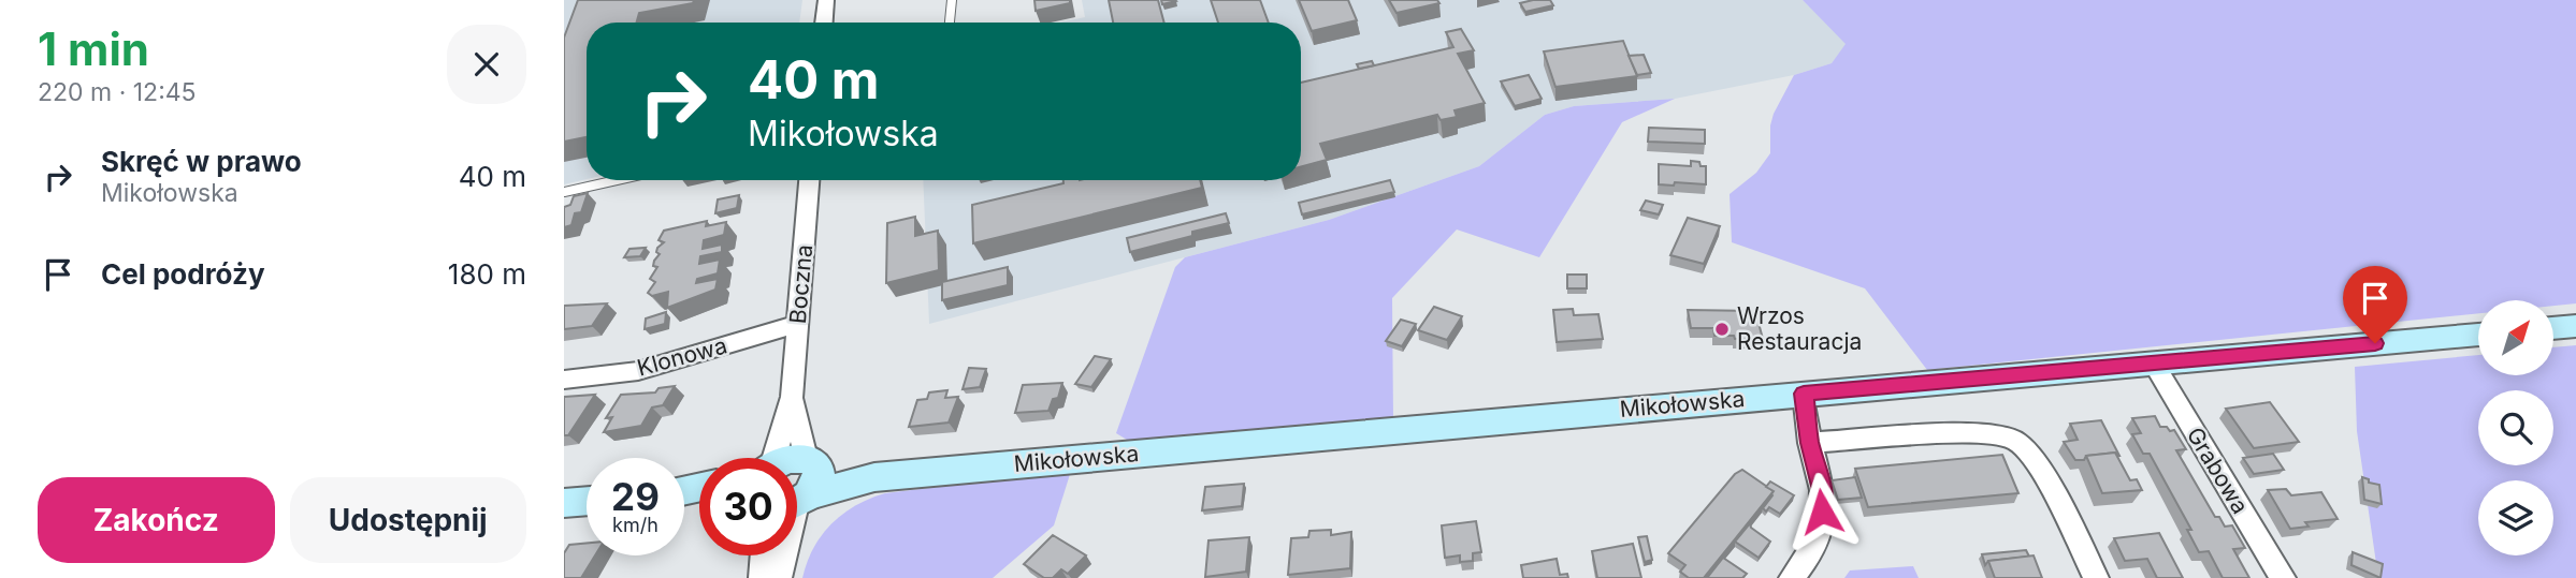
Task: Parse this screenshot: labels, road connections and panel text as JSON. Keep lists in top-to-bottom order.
{
  "streets": {
    "street": [
      "Boczna",
      "Klonowa",
      "Mikołowska",
      "Grabowa"
    ]
  },
  "crossings": [
    ["Boczna", "Klonowa"],
    ["Boczna", "Mikołowska"],
    ["Mikołowska", "Grabowa"]
  ],
  "places": ["Wrzos Restauracja"],
  "north": "top right",
  "page": {
    "heading": ["1 min", "220 m · 12:45"],
    "turn": ["40 m", "Mikołowska"],
    "list": [
      {
        "name": "Skręć w prawo",
        "note": "Mikołowska",
        "value": "40 m"
      },
      {
        "name": "Cel podróży",
        "value": "180 m"
      }
    ],
    "speed": "29 km/h",
    "limit": "30",
    "buttons": ["Zakończ", "Udostępnij"]
  }
}
